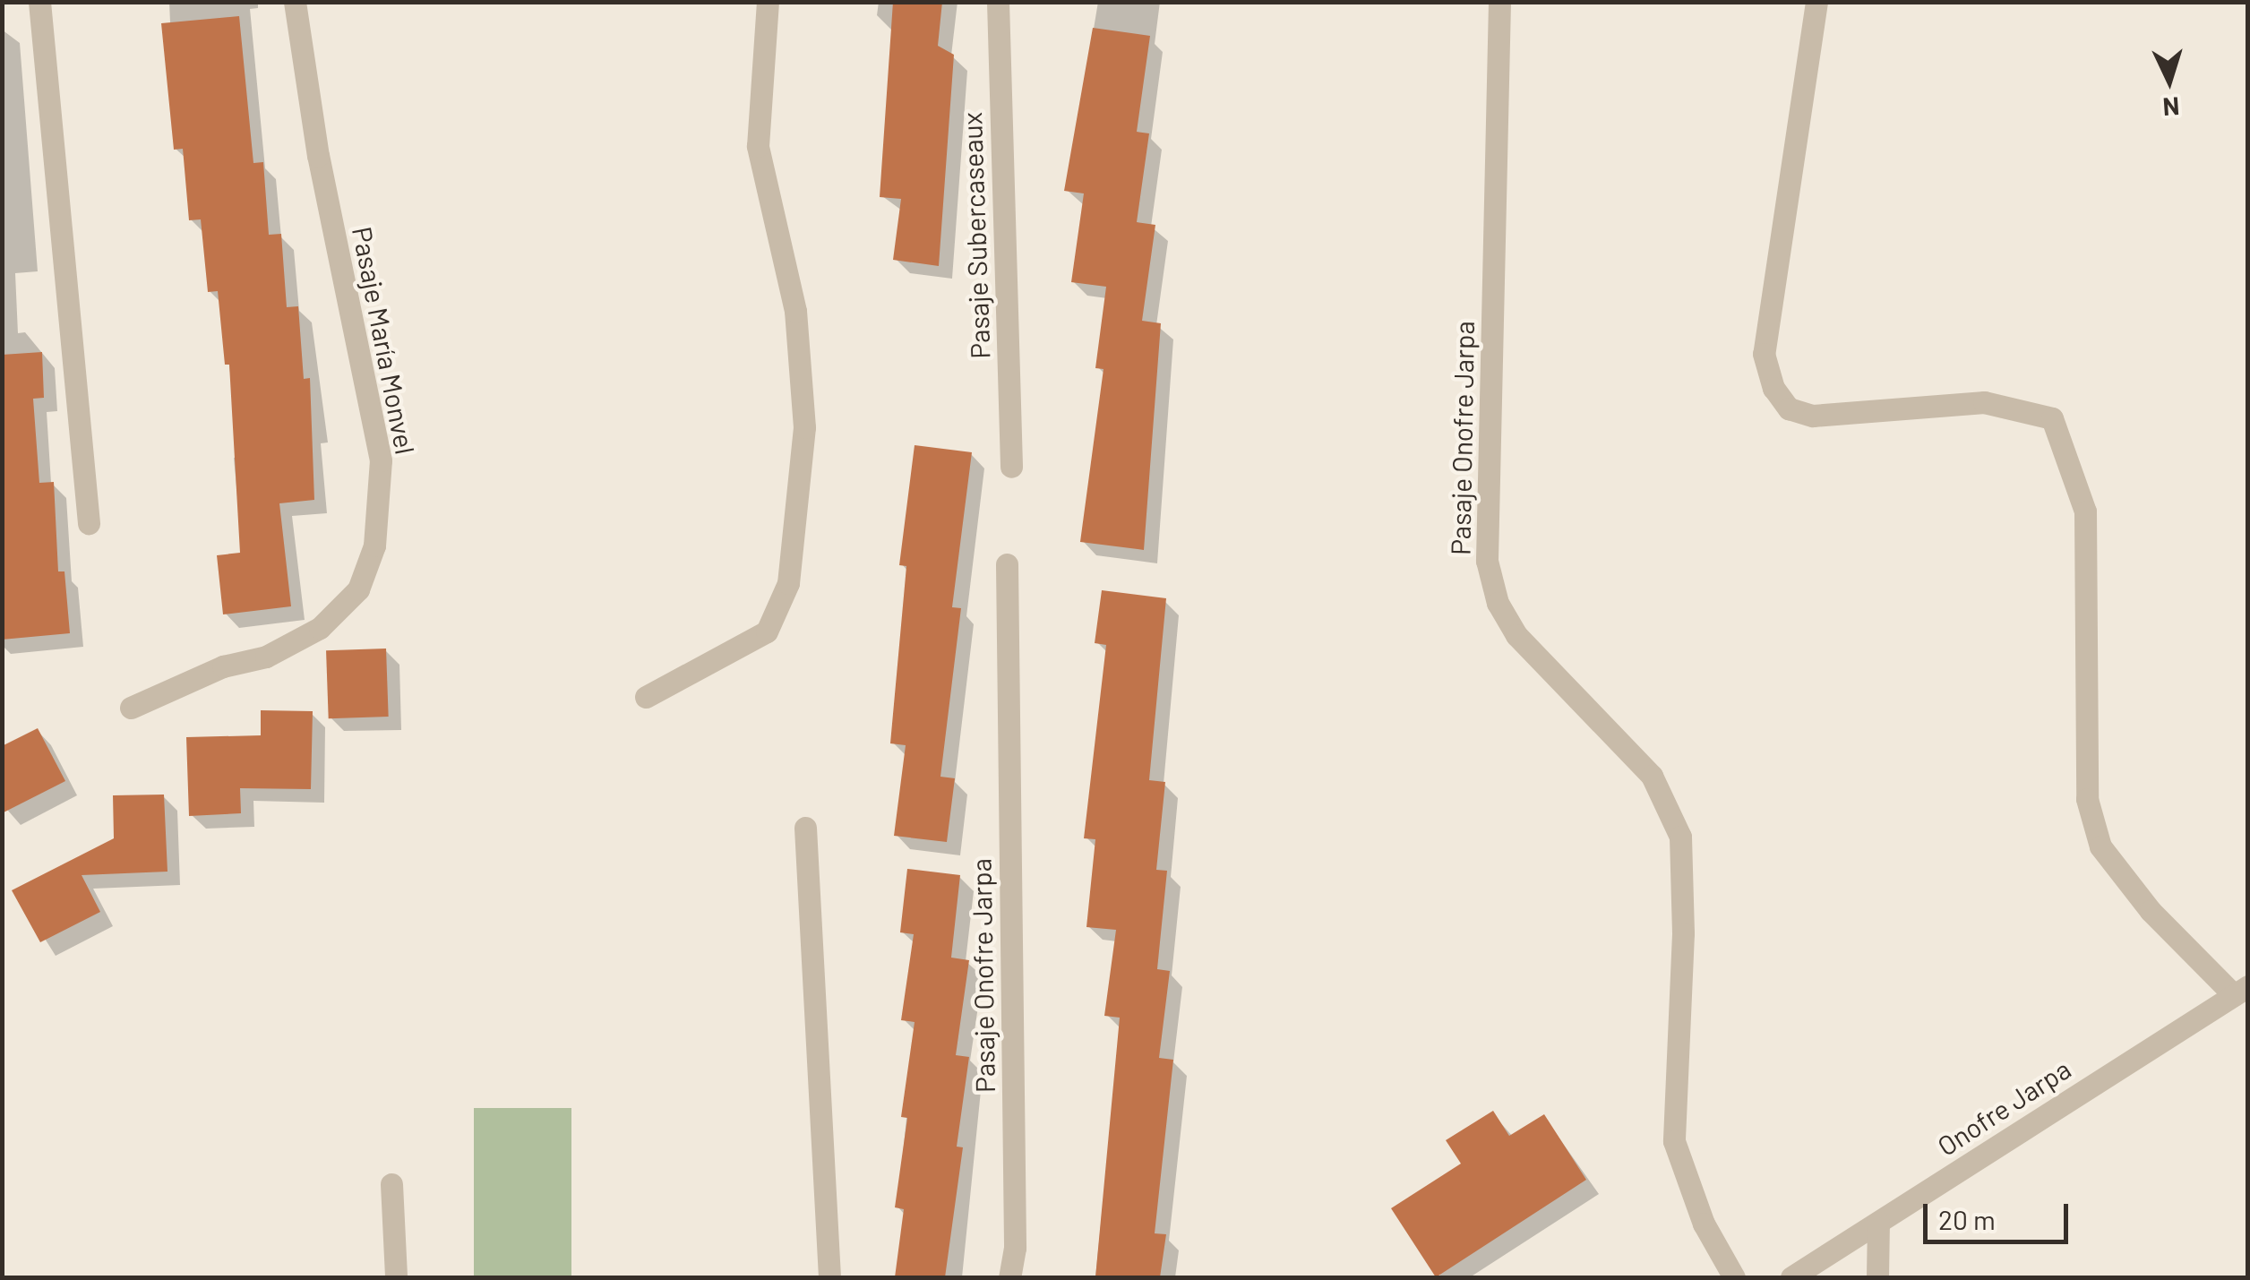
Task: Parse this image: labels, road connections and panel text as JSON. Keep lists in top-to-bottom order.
{
  "streets": {
    "street": [
      "Pasaje Subercaseaux",
      "Pasaje María Monvel",
      "Pasaje Onofre Jarpa",
      "Onofre Jarpa"
    ]
  },
  "scale_bar": "20 m",
  "north": "bottom"
}
